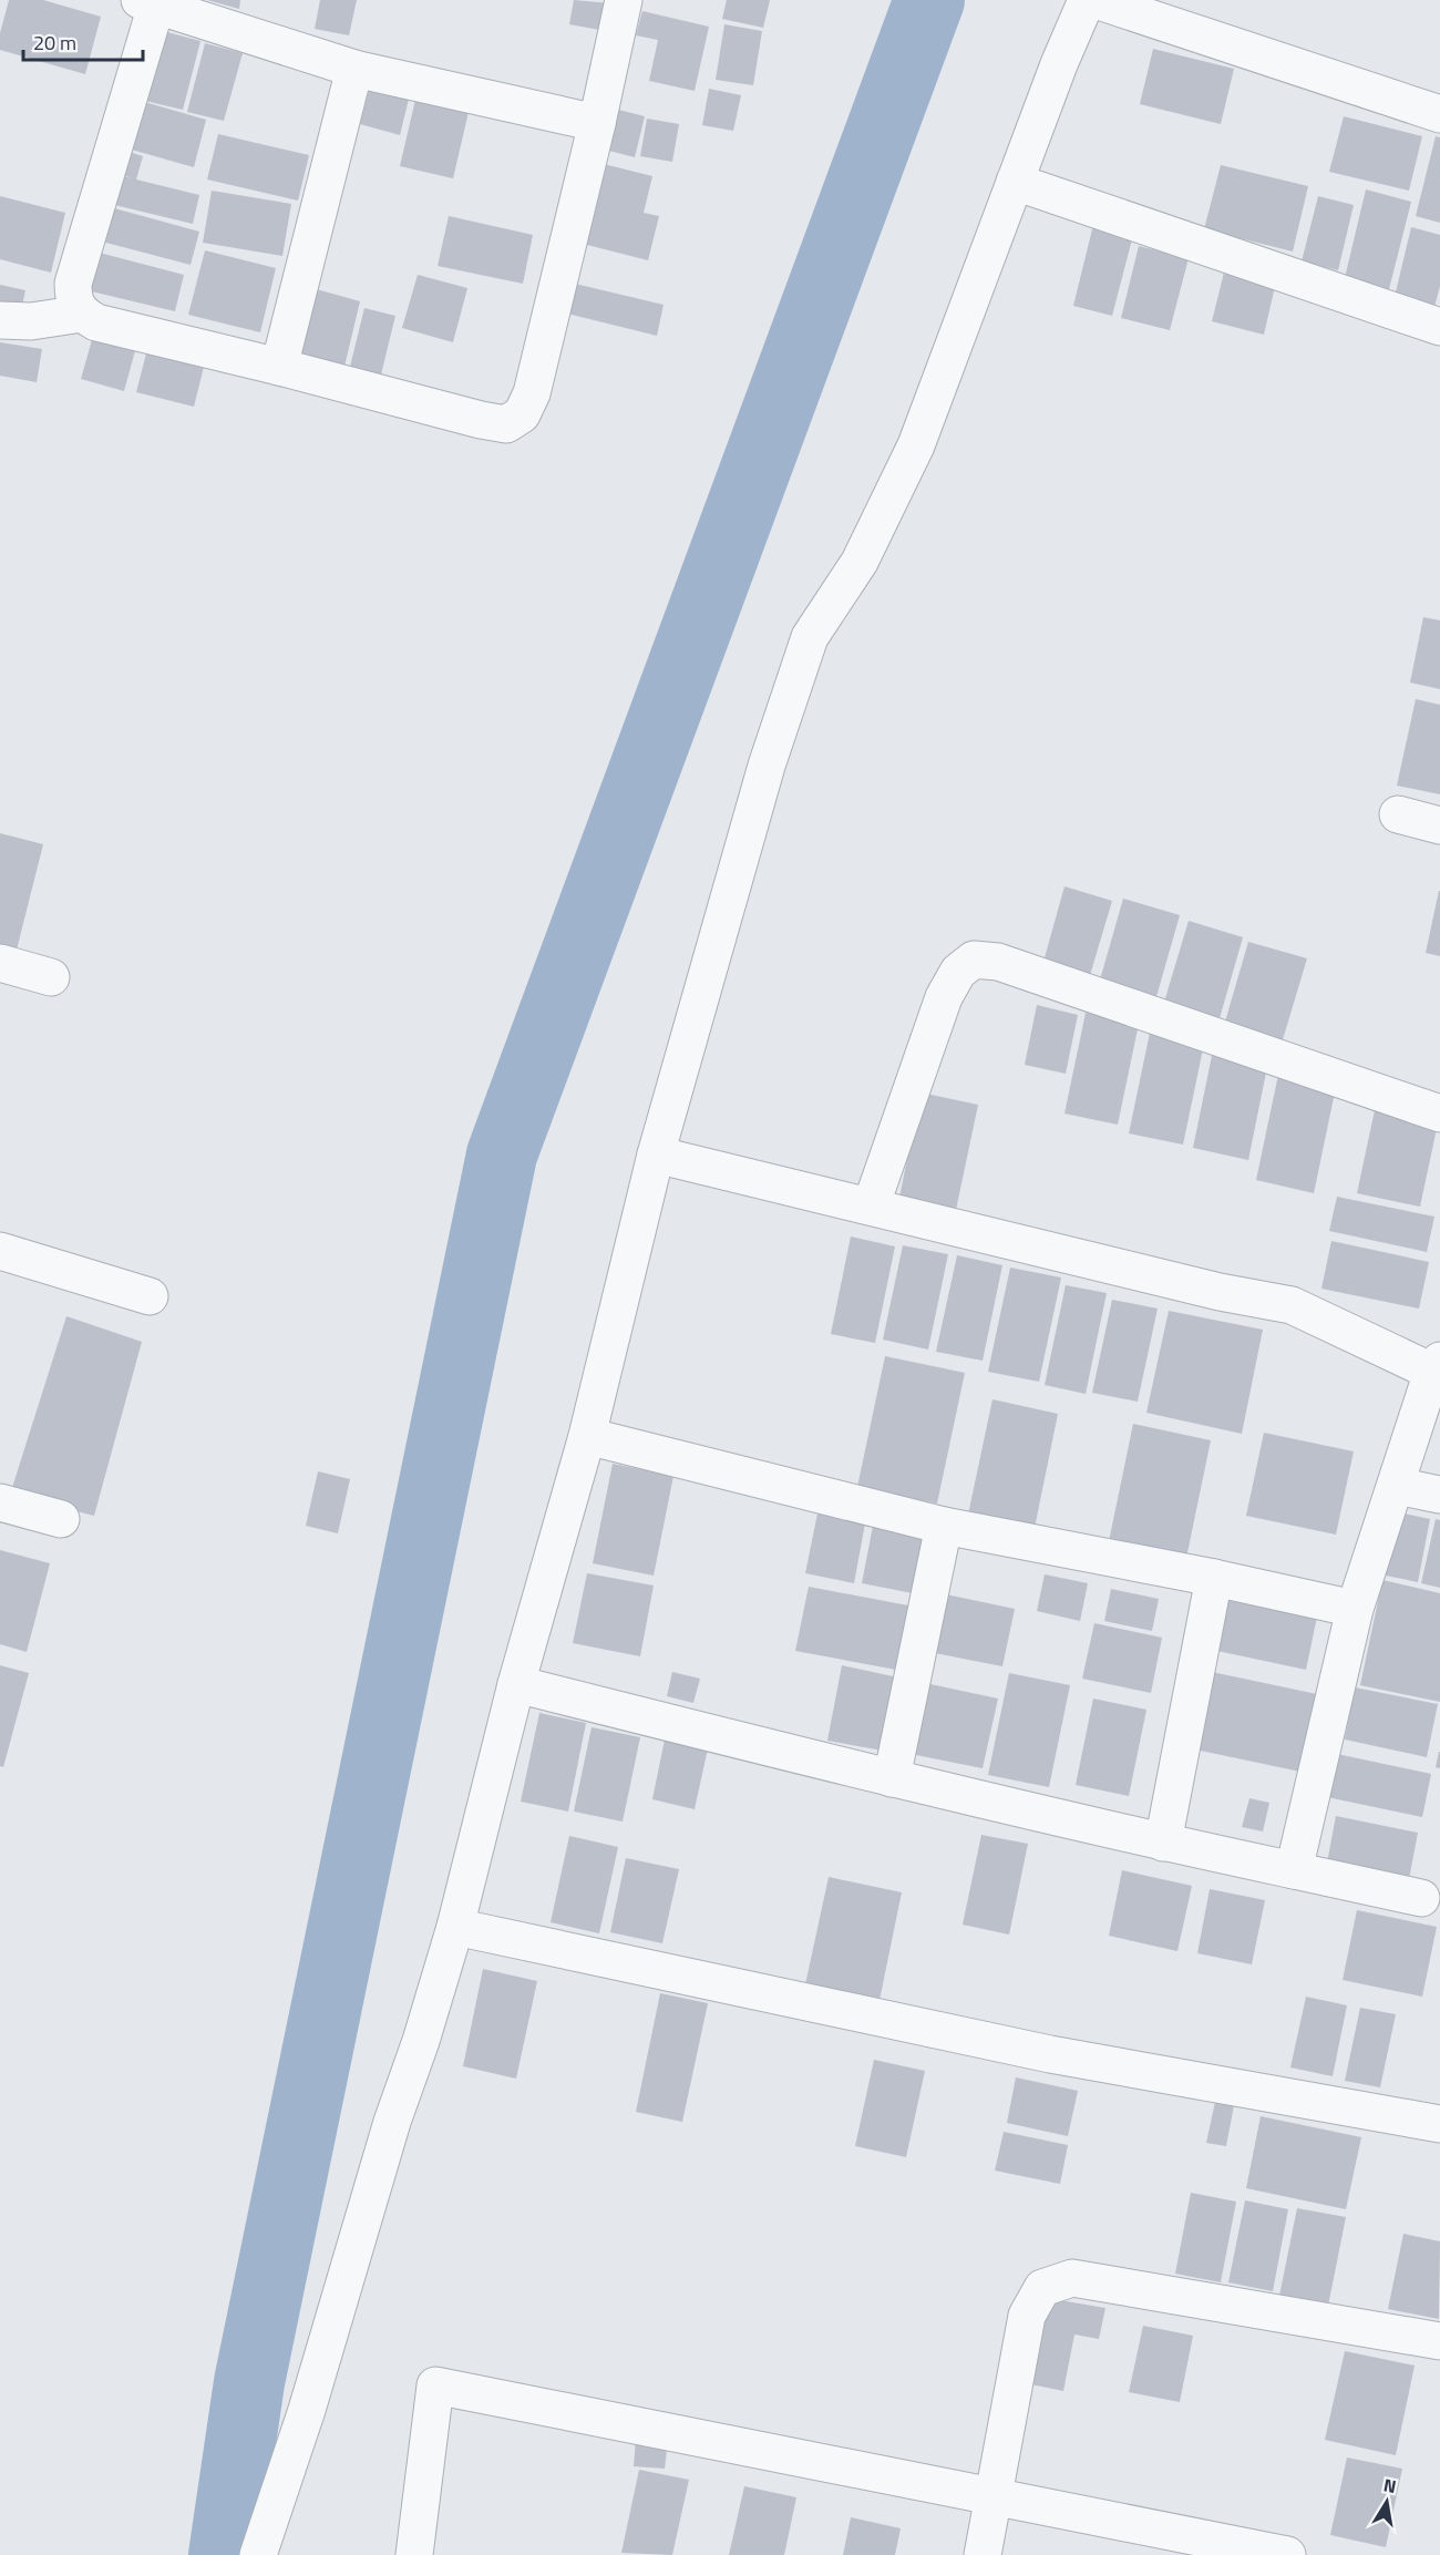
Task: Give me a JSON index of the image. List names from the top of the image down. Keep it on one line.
{"scale_bar":"20 m","north":"top"}
